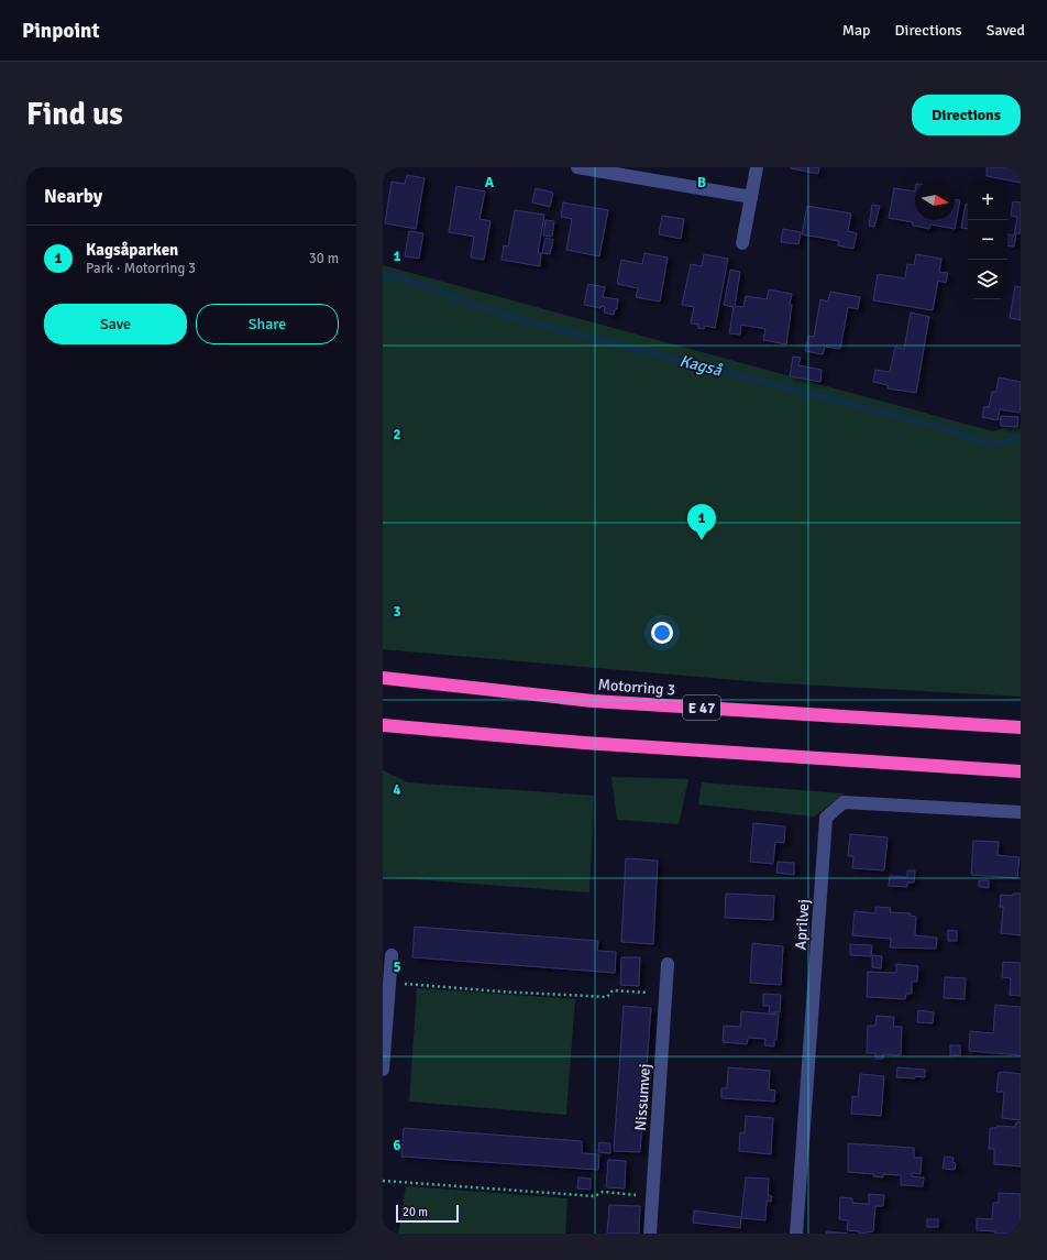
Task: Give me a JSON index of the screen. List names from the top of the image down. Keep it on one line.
{"streets":{"highway":["Motorring 3","E 47"],"street":["Aprilvej","Nissumvej"]},"water":["Kagså"],"scale_bar":"20 m","north":"right","page":{"header":"Pinpoint","nav":["Map","Directions","Saved"],"buttons":["Directions",["Save","Share"]],"title":"Find us","heading":"Nearby","map_buttons":["+","−"],"list":[{"mark":"1","name":"Kagsåparken","note":"Park · Motorring 3","value":"30 m"}],"pins":"1","scale":"20 m"},"grid":{"columns":["A","B"],"rows":["1","2","3","4","5","6"]}}
